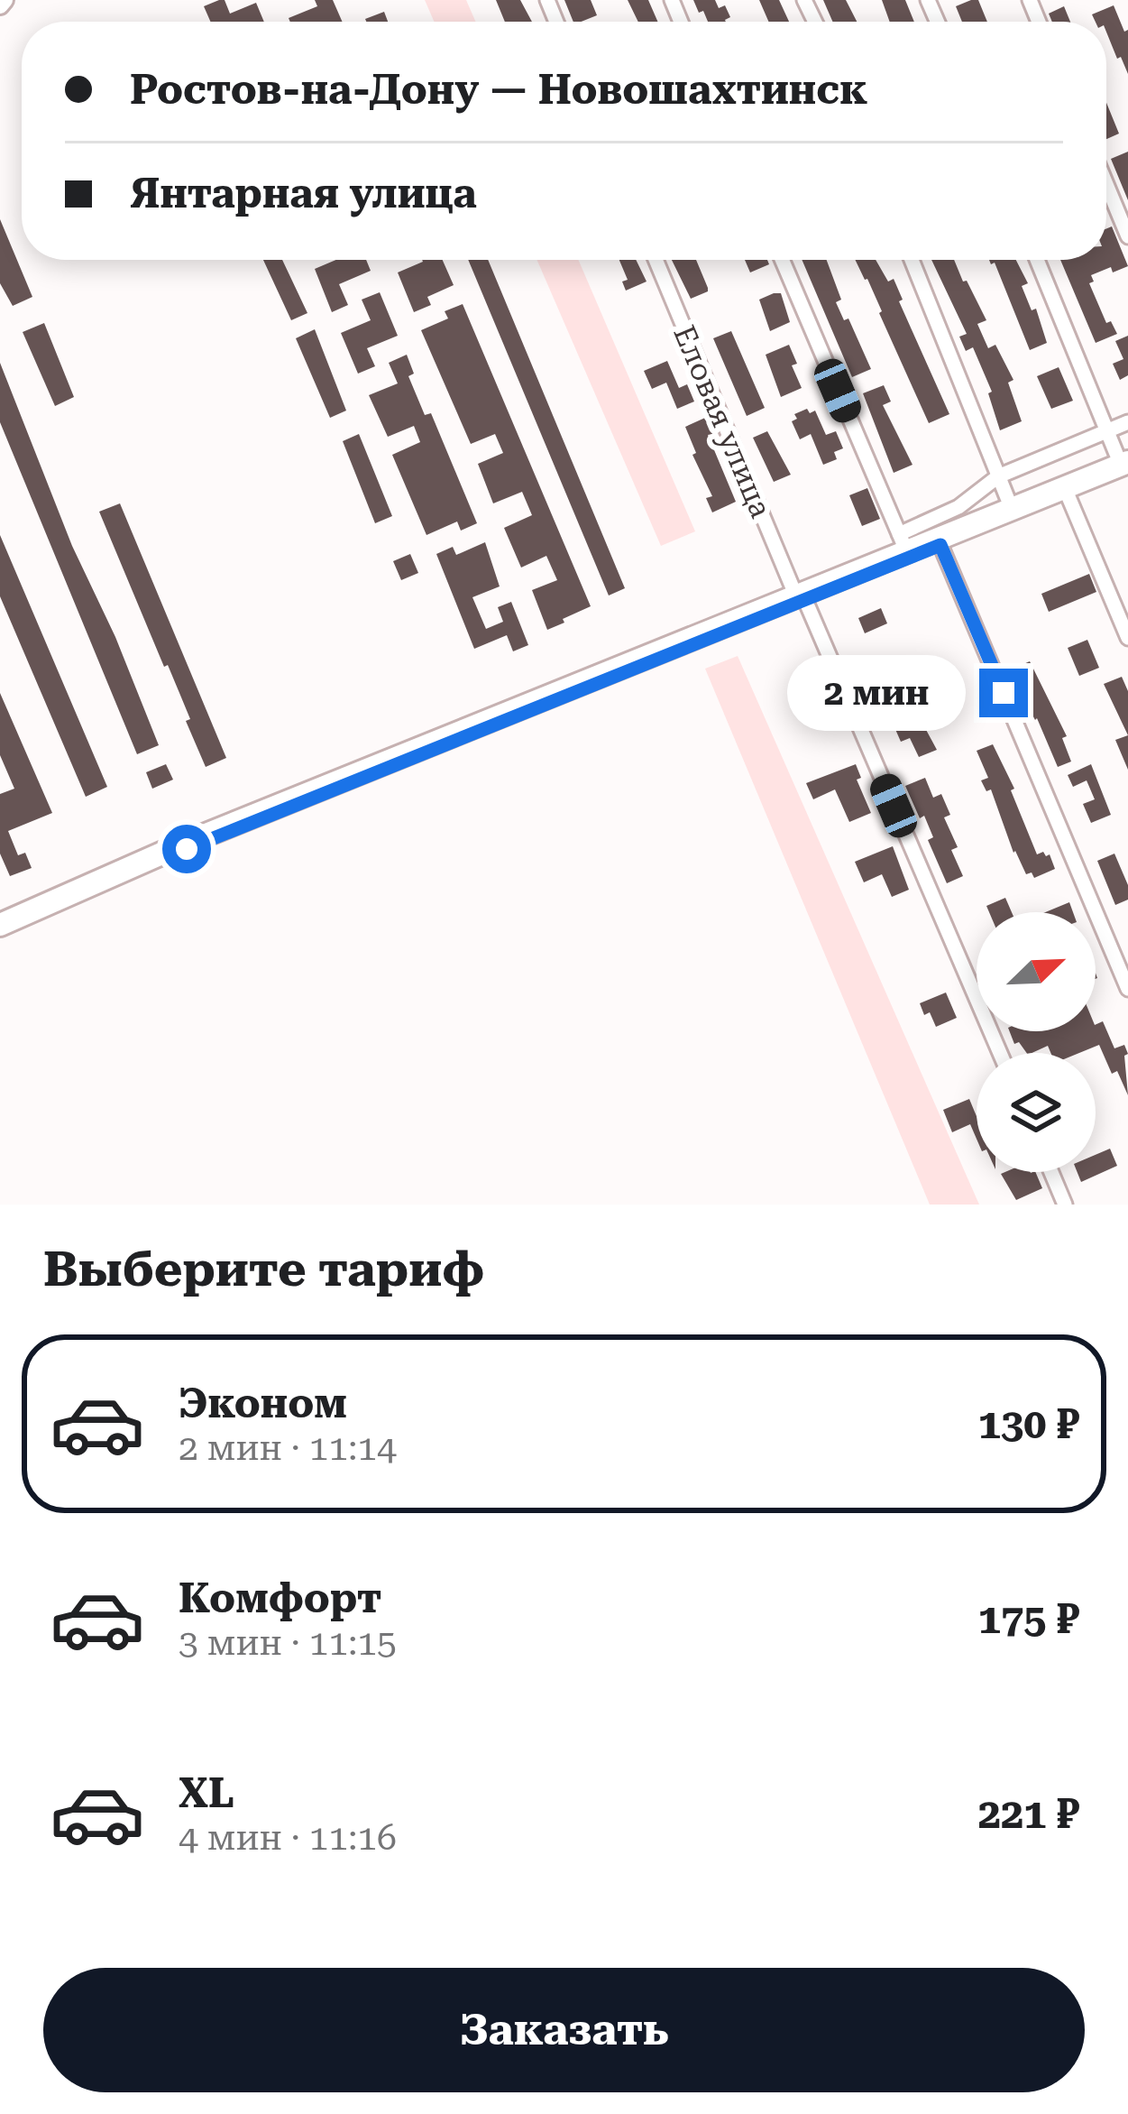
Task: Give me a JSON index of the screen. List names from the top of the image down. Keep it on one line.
{"streets":{"street":["Еловая улица"]},"north":"top right","page":{"banner":["Ростов-на-Дону — Новошахтинск","Янтарная улица"],"bubble":"2 мин","heading":"Выберите тариф","list":[{"name":"Эконом","note":"2 мин · 11:14","value":"130 ₽"},{"name":"Комфорт","note":"3 мин · 11:15","value":"175 ₽"},{"name":"XL","note":"4 мин · 11:16","value":"221 ₽"}],"buttons":"Заказать"}}
